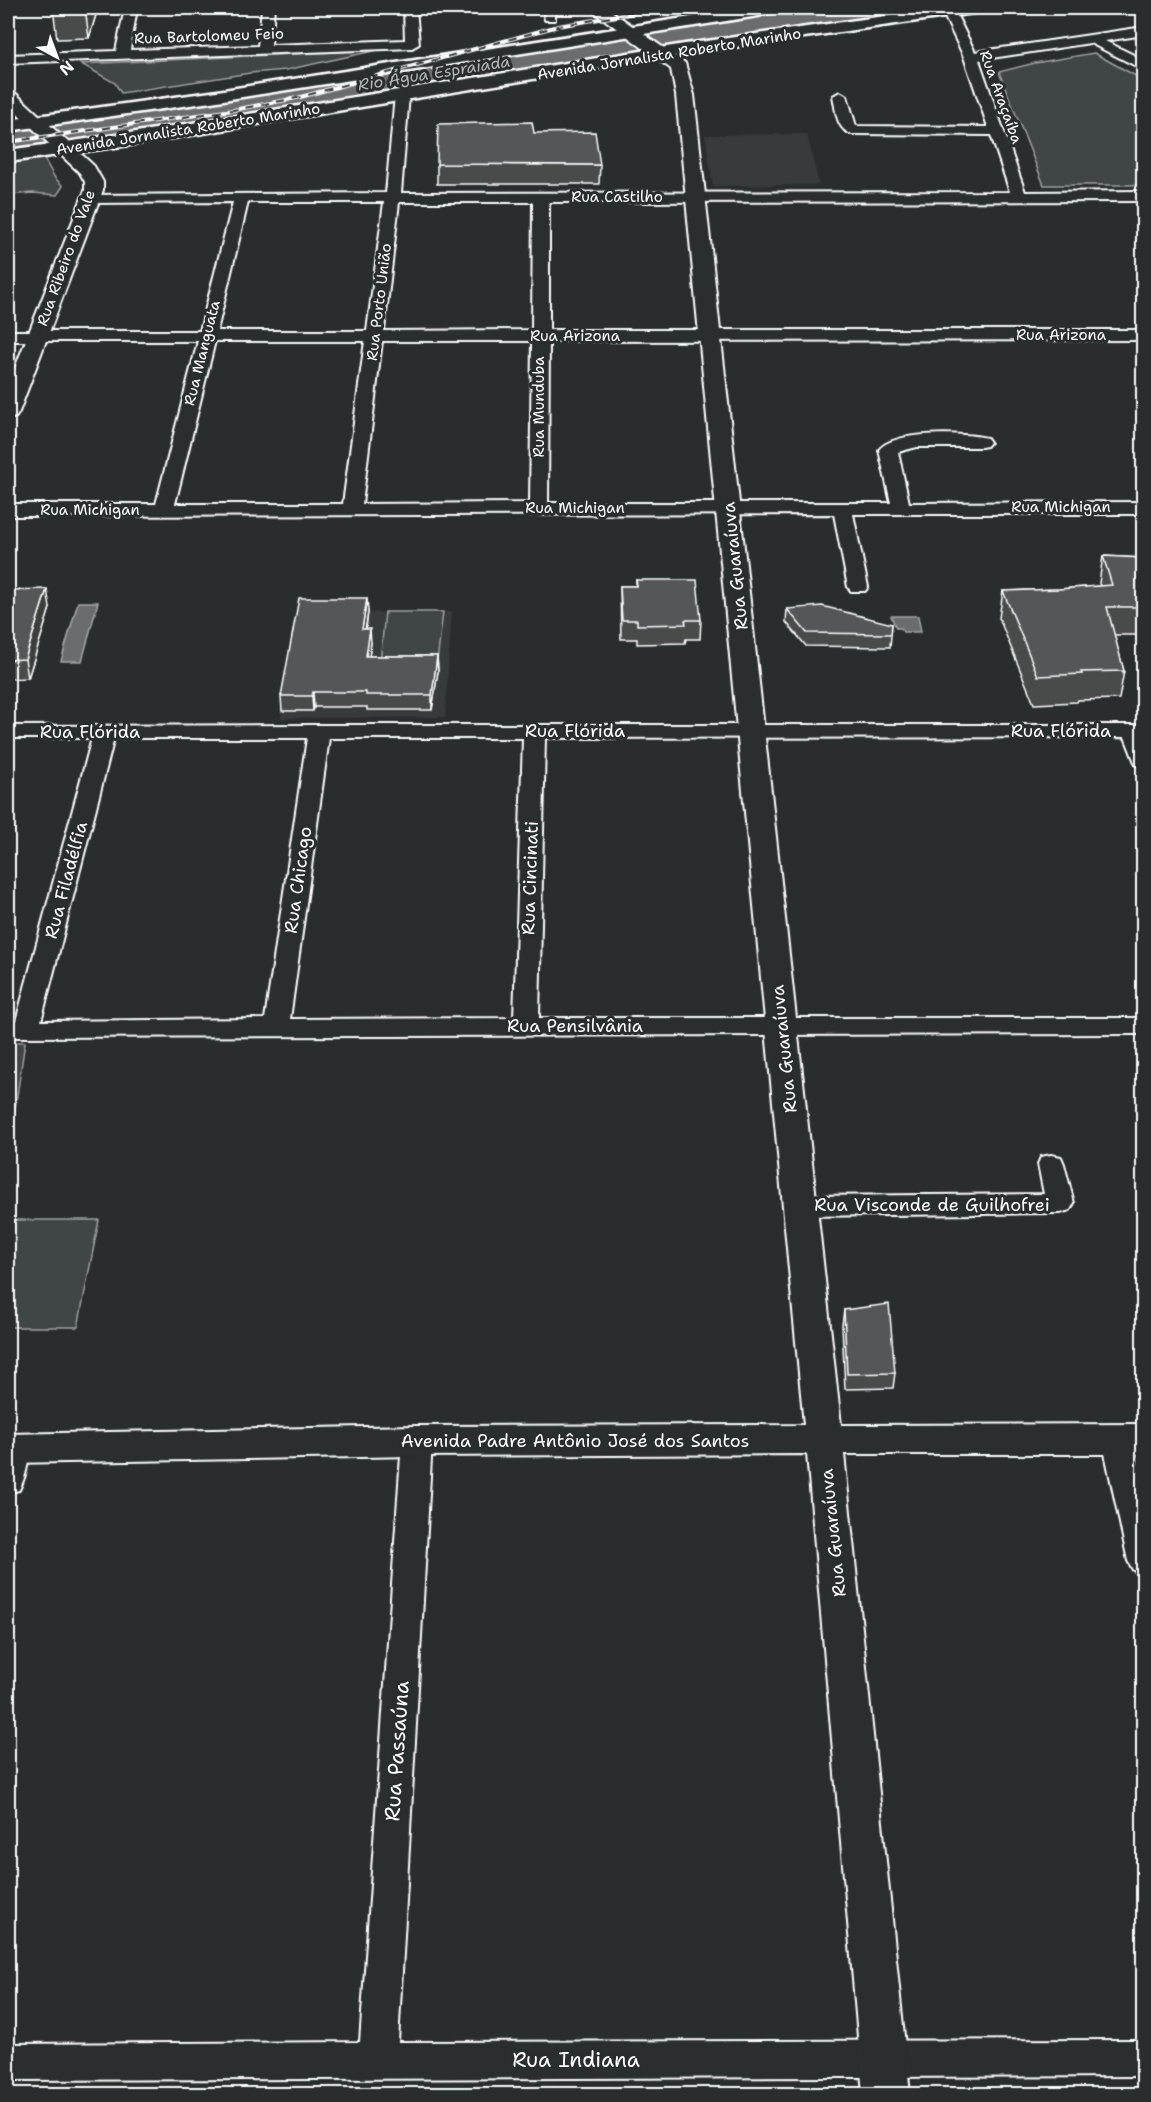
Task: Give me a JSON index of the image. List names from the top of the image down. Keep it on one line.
{"streets":{"main road":["Avenida Jornalista Roberto Marinho"],"street":["Rua Bartolomeu Feio","Rua Araçaíba","Rua Castilho","Rua Ribeiro do Vale","Rua Porto União","Rua Arizona","Rua Manguata","Rua Munduba","Rua Michigan","Rua Guaraíuva","Rua Flórida","Rua Cincinati","Rua Filadélfia","Rua Chicago","Rua Pensilvânia","Rua Visconde de Guilhofrei","Avenida Padre Antônio José dos Santos","Rua Passaúna","Rua Indiana"]},"crossings":[["Avenida Jornalista Roberto Marinho","Rua Araçaíba"],["Avenida Jornalista Roberto Marinho","Rua Ribeiro do Vale"],["Avenida Jornalista Roberto Marinho","Rua Porto União"],["Avenida Jornalista Roberto Marinho","Rua Guaraíuva"],["Rua Araçaíba","Rua Castilho"],["Rua Castilho","Rua Ribeiro do Vale"],["Rua Castilho","Rua Porto União"],["Rua Castilho","Rua Manguata"],["Rua Castilho","Rua Munduba"],["Rua Castilho","Rua Guaraíuva"],["Rua Ribeiro do Vale","Rua Arizona"],["Rua Porto União","Rua Arizona"],["Rua Porto União","Rua Michigan"],["Rua Arizona","Rua Manguata"],["Rua Arizona","Rua Munduba"],["Rua Arizona","Rua Guaraíuva"],["Rua Manguata","Rua Michigan"],["Rua Munduba","Rua Michigan"],["Rua Michigan","Rua Guaraíuva"],["Rua Guaraíuva","Rua Flórida"],["Rua Guaraíuva","Rua Pensilvânia"],["Rua Guaraíuva","Rua Visconde de Guilhofrei"],["Rua Guaraíuva","Avenida Padre Antônio José dos Santos"],["Rua Guaraíuva","Rua Indiana"],["Rua Flórida","Rua Cincinati"],["Rua Flórida","Rua Filadélfia"],["Rua Flórida","Rua Chicago"],["Rua Cincinati","Rua Pensilvânia"],["Rua Filadélfia","Rua Pensilvânia"],["Rua Chicago","Rua Pensilvânia"],["Avenida Padre Antônio José dos Santos","Rua Passaúna"],["Rua Passaúna","Rua Indiana"]],"water":["Rio Água Espraiada"],"north":"bottom right"}
